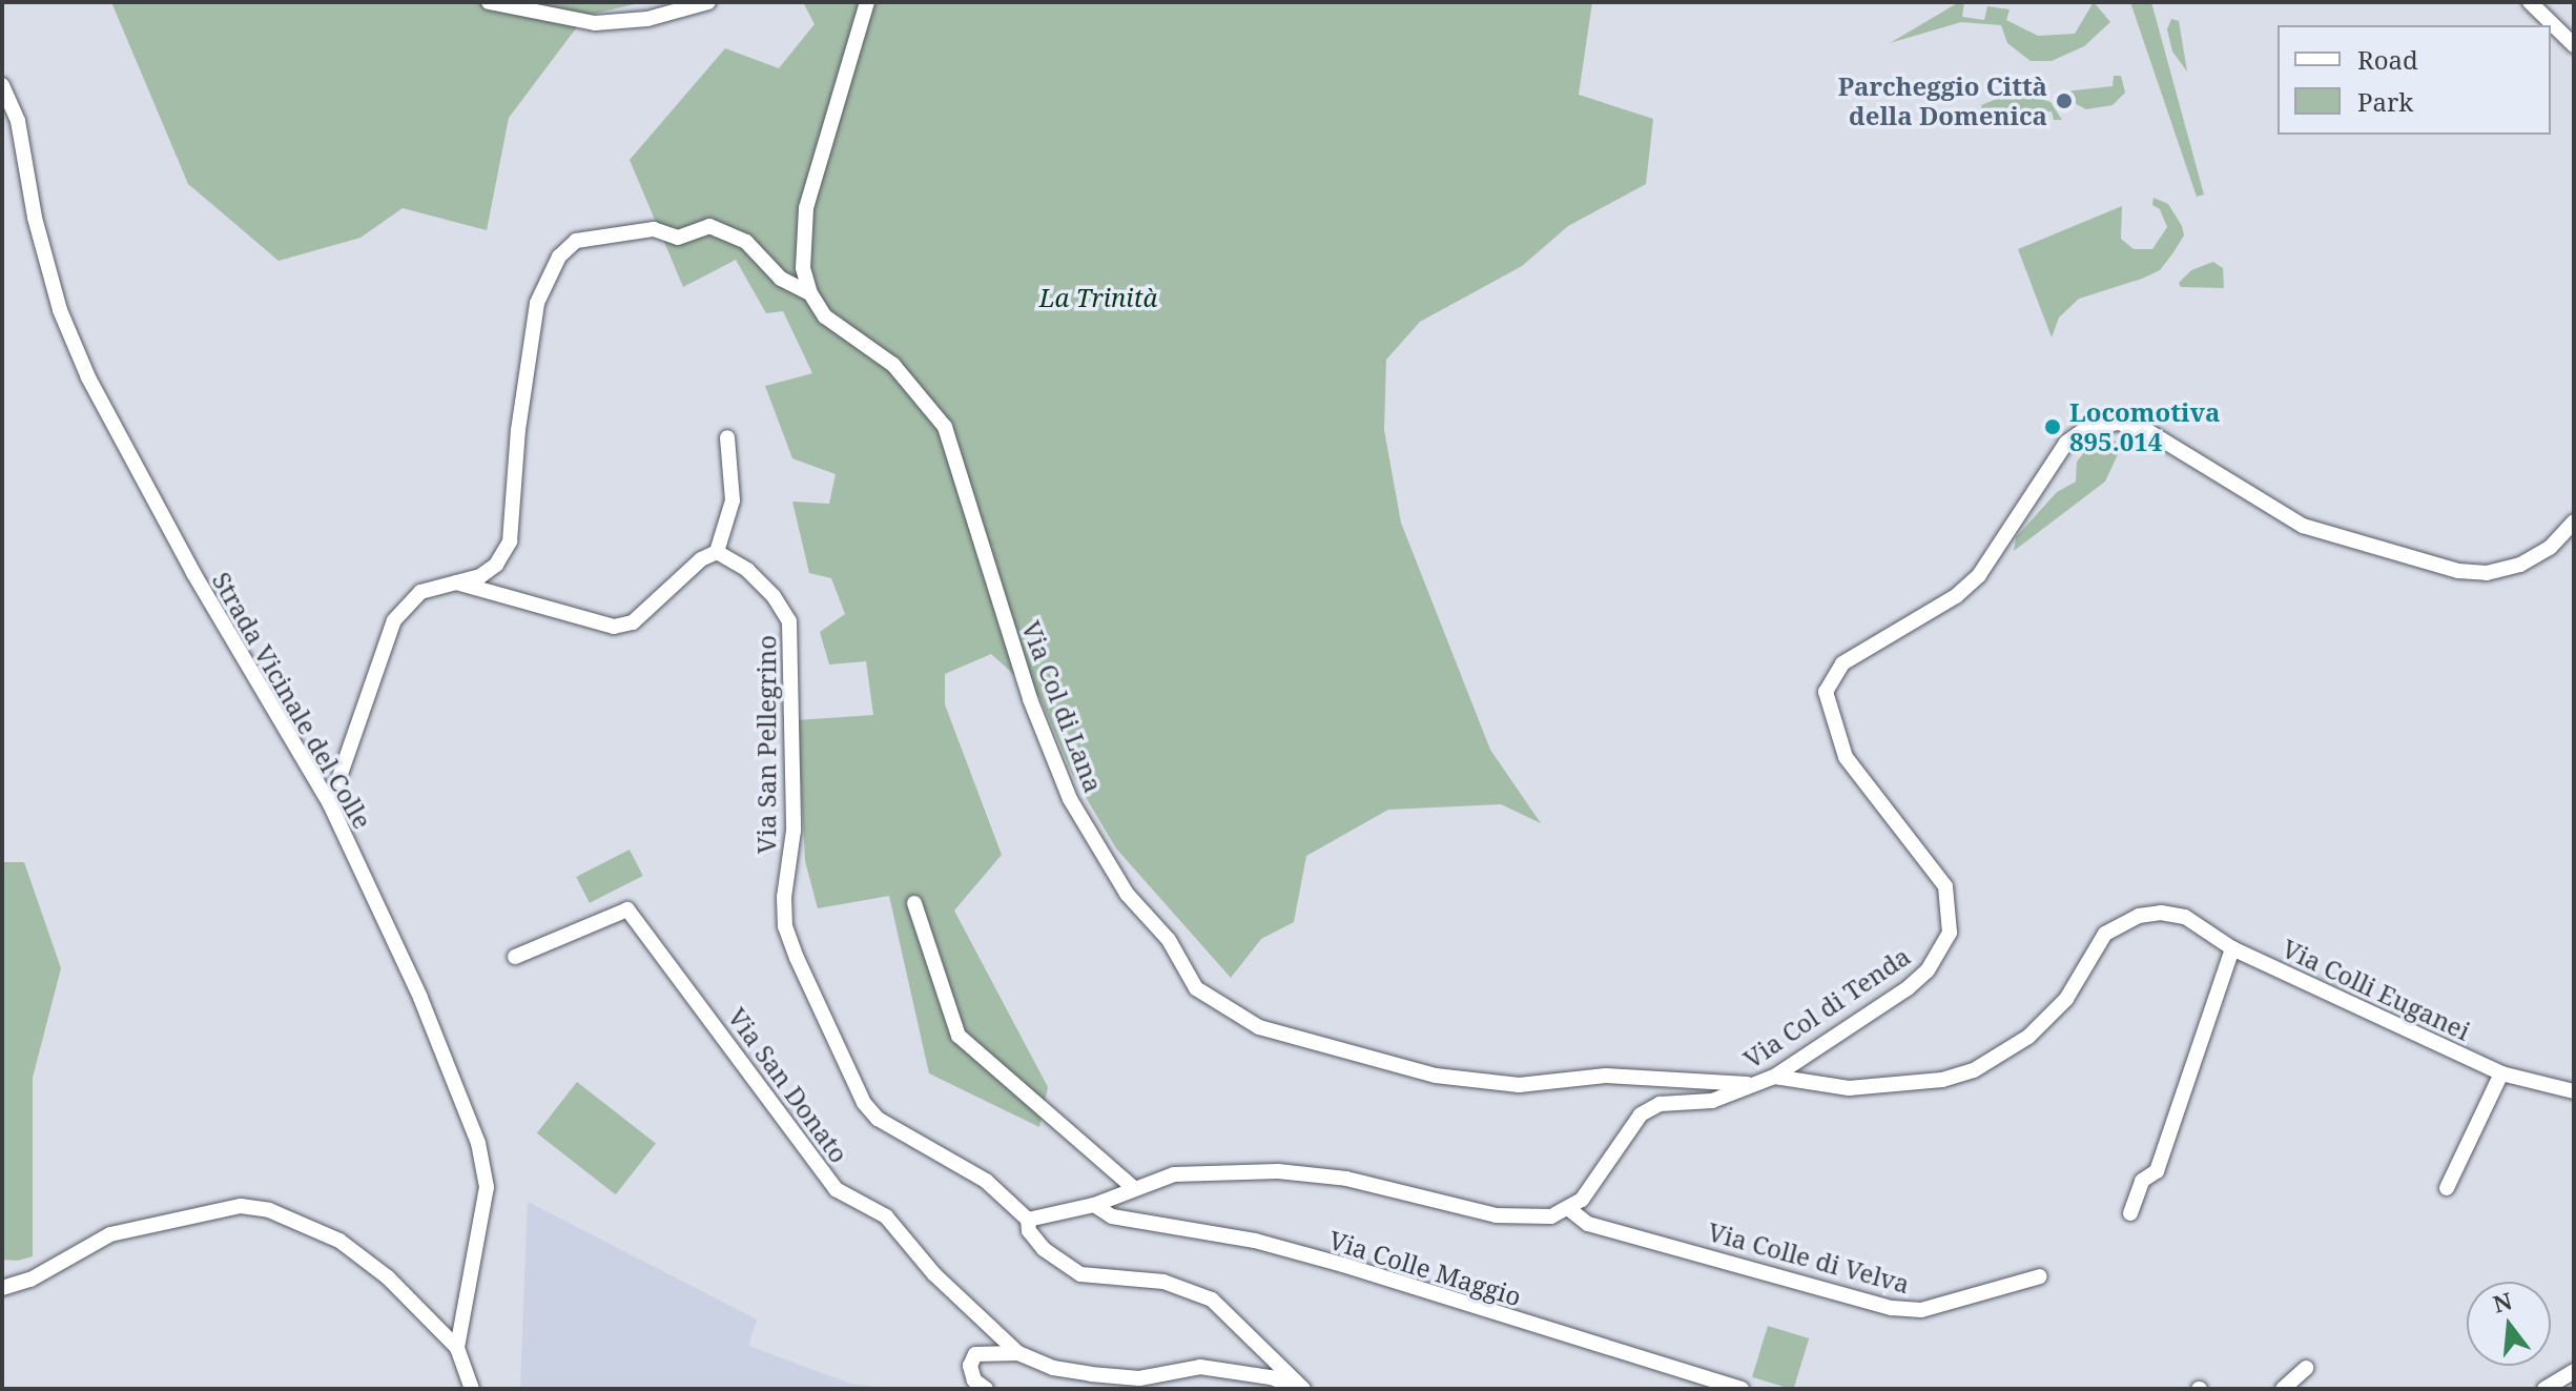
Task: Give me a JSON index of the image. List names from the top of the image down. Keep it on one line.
{"streets":{"street":["Strada Vicinale del Colle","Via Col di Lana","Via San Pellegrino","Via Colli Euganei","Via Col di Tenda","Via San Donato","Via Colle di Velva","Via Colle Maggio"]},"crossings":[["Via Col di Lana","Via Col di Tenda"],["Via Colli Euganei","Via Col di Tenda"],["Via Col di Tenda","Via Colle di Velva"]],"parks":["La Trinità"],"places":["Parcheggio Città della Domenica","Locomotiva 895.014"],"legend":["Road","Park"],"north":"top"}
